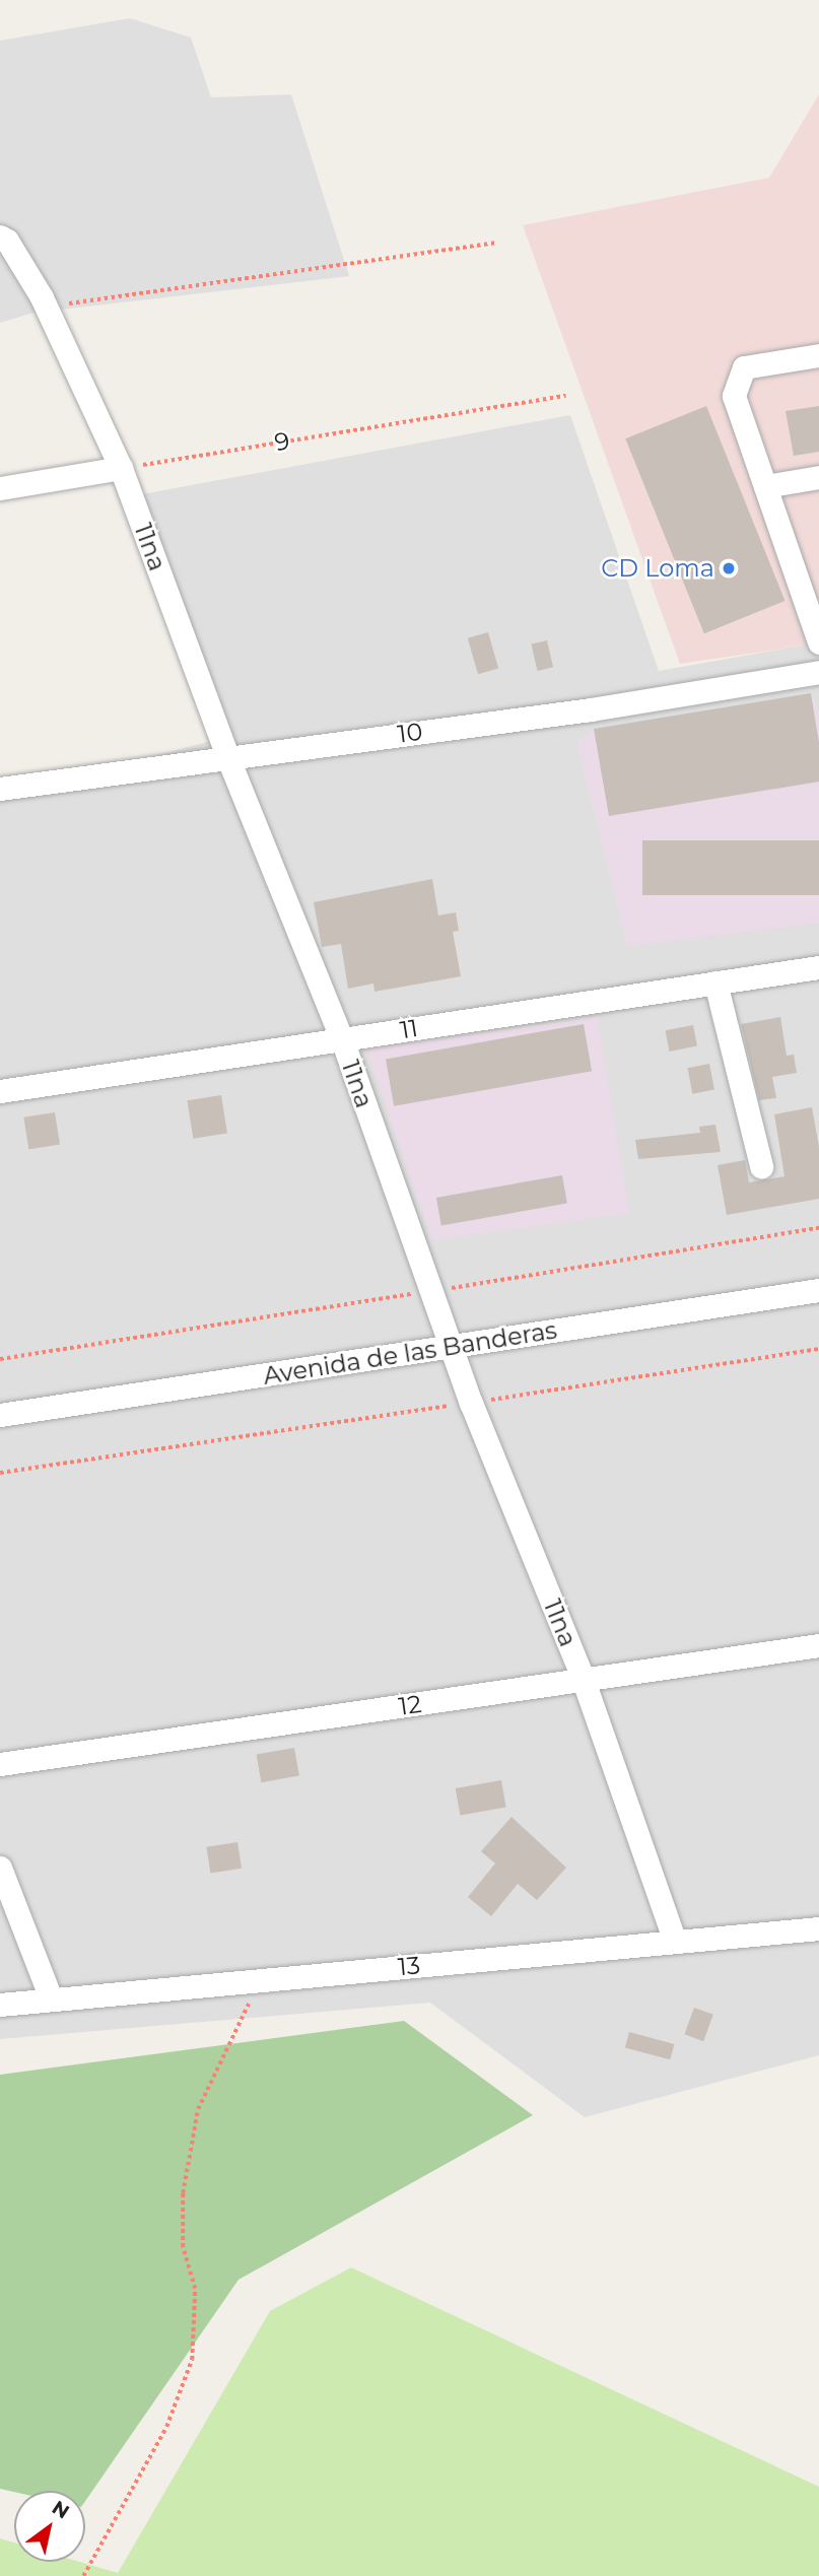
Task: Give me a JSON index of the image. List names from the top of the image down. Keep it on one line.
{"streets":{"street":["11na","10","11","Avenida de las Banderas","12","13"],"path":["9"]},"crossings":[["9","11na"],["11na","10"],["11na","11"],["11na","Avenida de las Banderas"],["11na","12"],["11na","13"]],"places":["CD Loma"],"north":"top right"}
